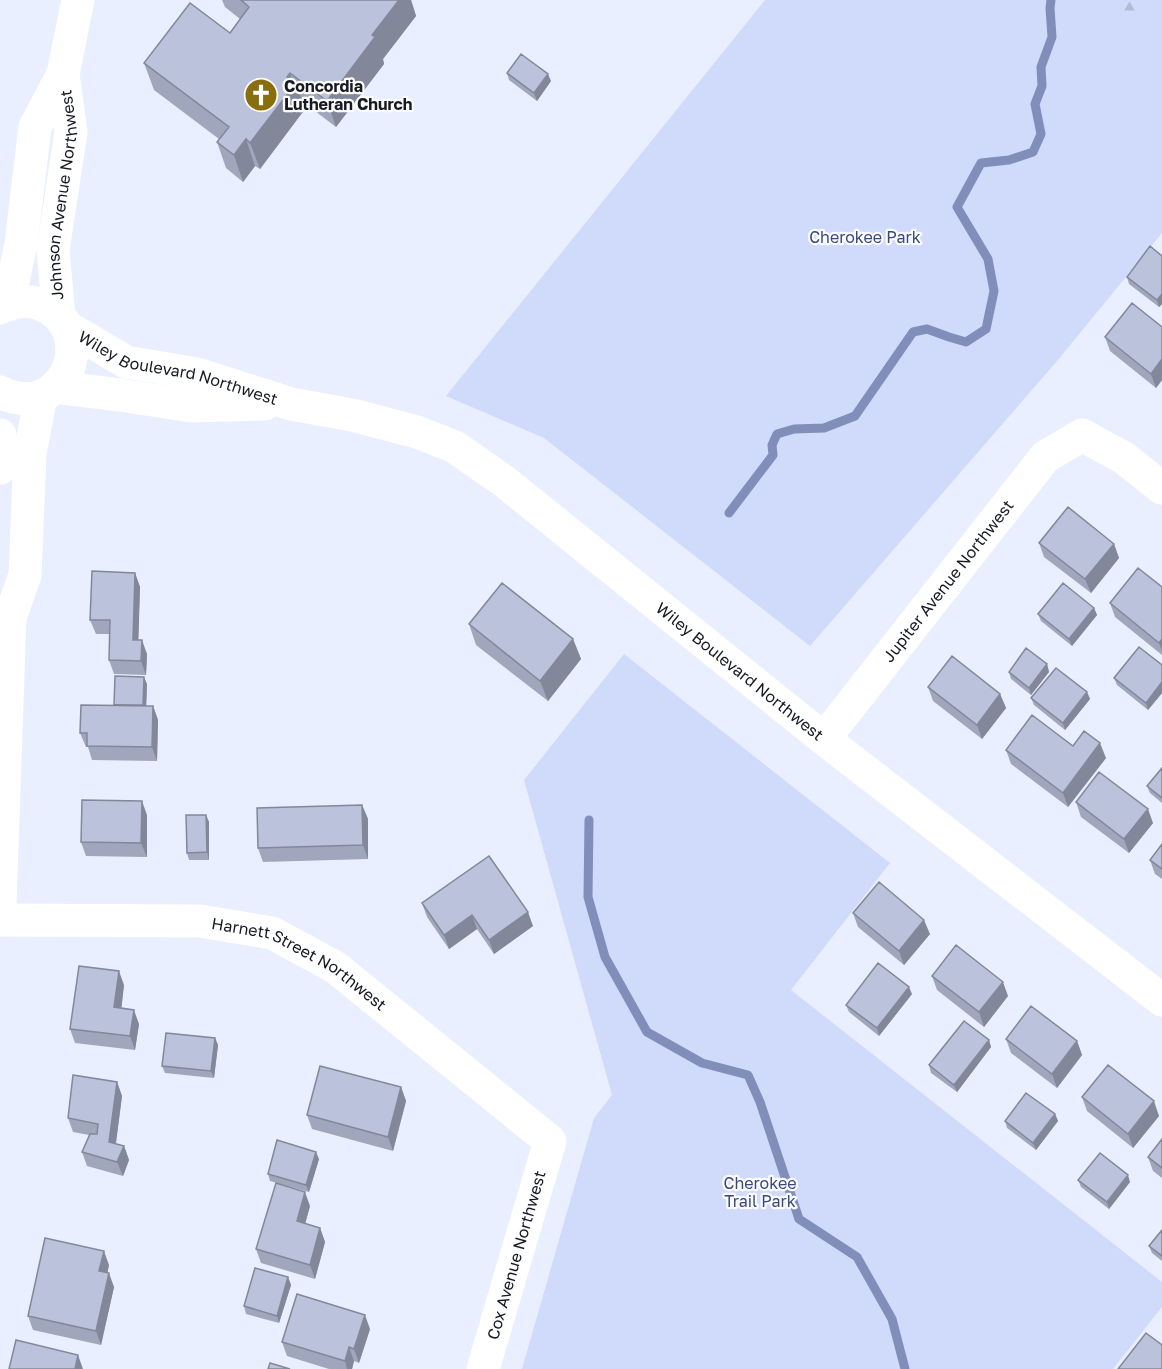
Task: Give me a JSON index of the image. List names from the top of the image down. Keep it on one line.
{"streets":{"street":["Johnson Avenue Northwest","Wiley Boulevard Northwest","Jupiter Avenue Northwest","Harnett Street Northwest","Cox Avenue Northwest"]},"crossings":[["Johnson Avenue Northwest","Wiley Boulevard Northwest"],["Wiley Boulevard Northwest","Jupiter Avenue Northwest"],["Harnett Street Northwest","Cox Avenue Northwest"]],"parks":["Cherokee Park","Cherokee Trail Park"],"places":{"church":["Concordia Lutheran Church"]}}
